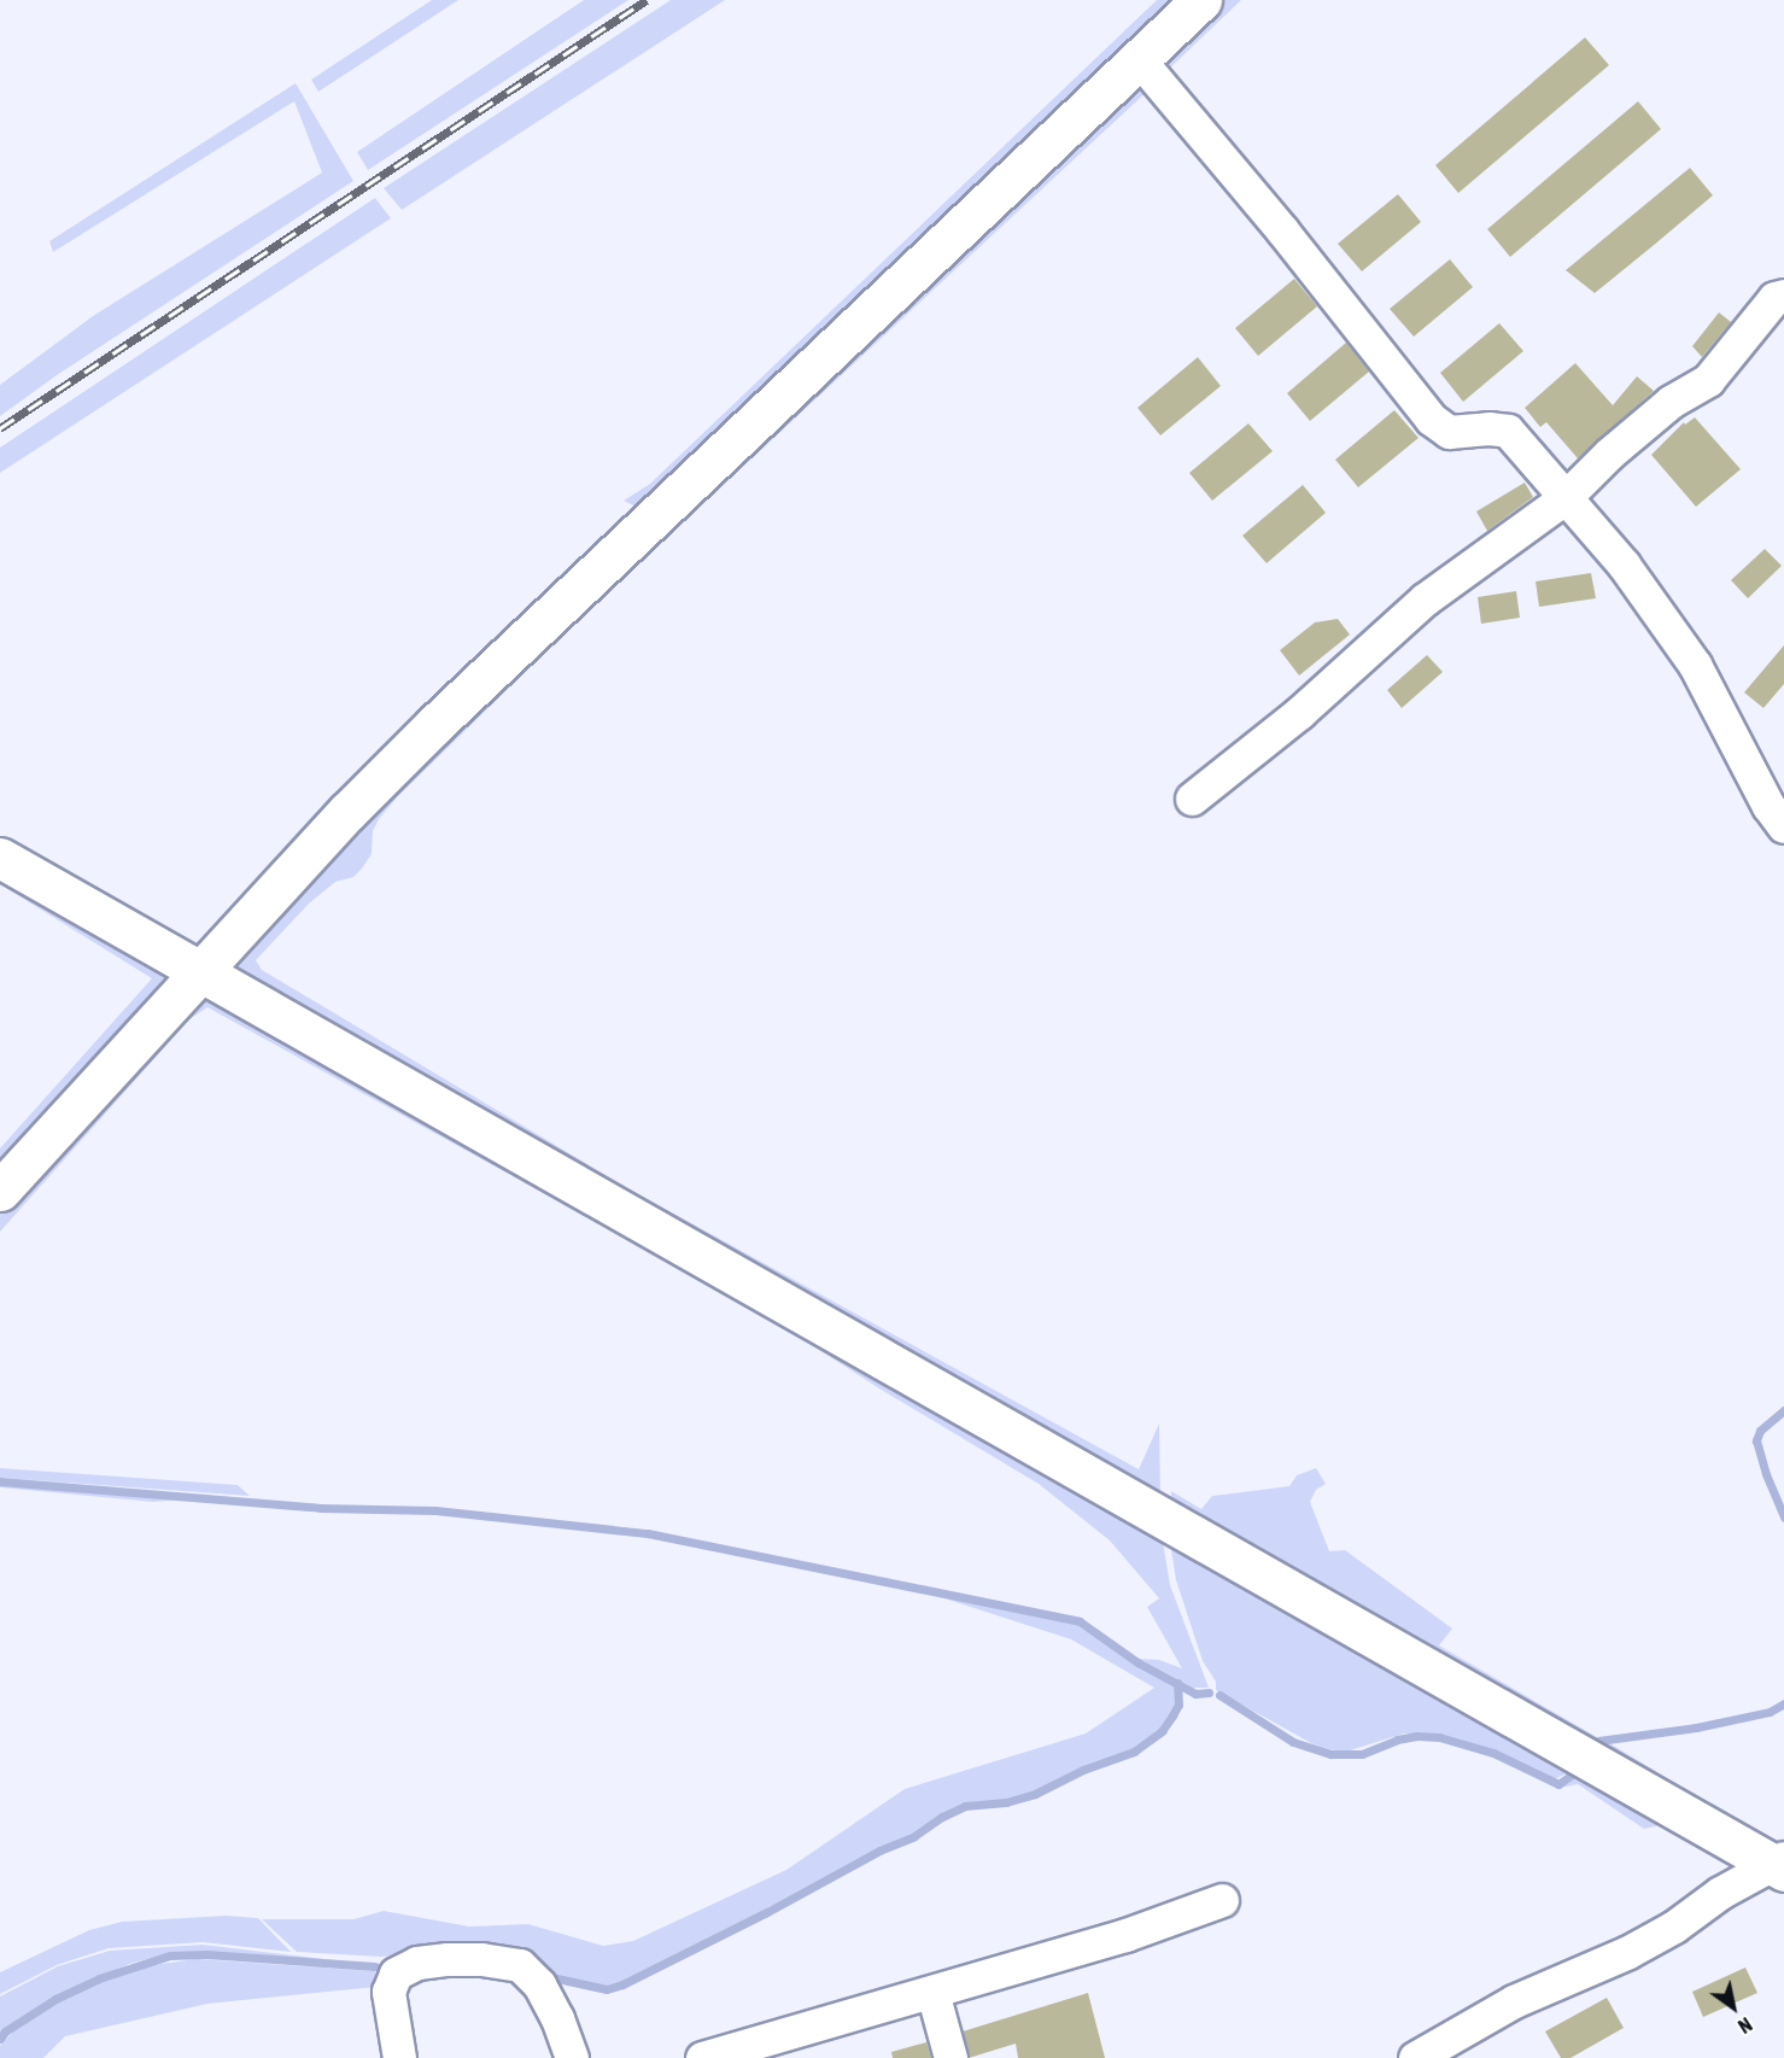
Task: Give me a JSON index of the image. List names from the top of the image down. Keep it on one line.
{"north":"bottom right"}
